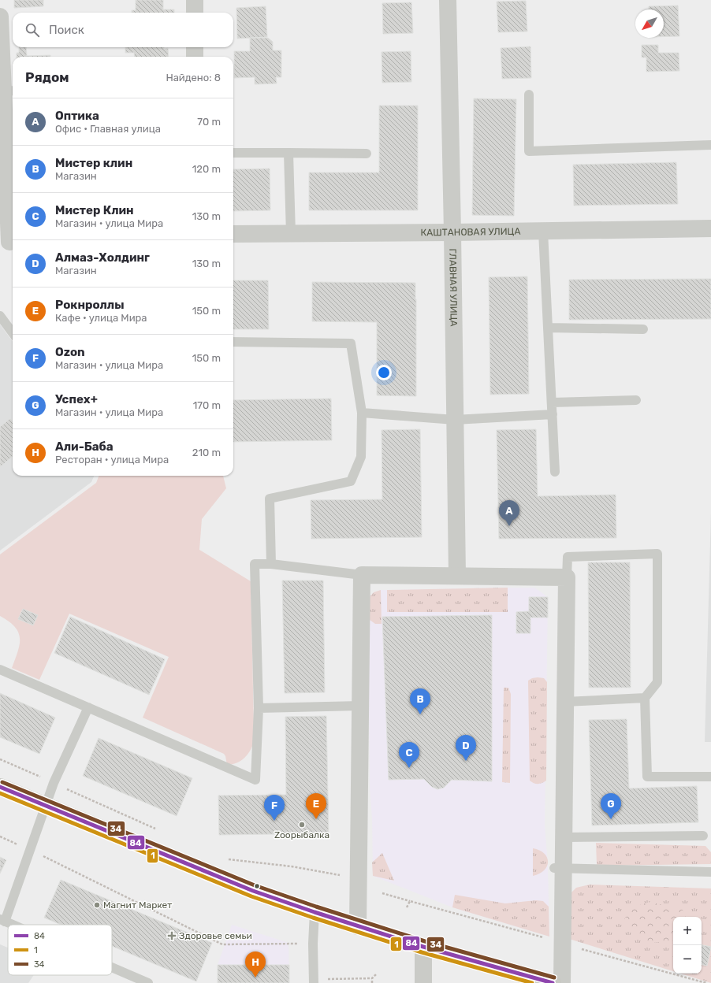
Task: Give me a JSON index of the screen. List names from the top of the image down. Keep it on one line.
{"streets":{"street":["КАШТАНОВАЯ УЛИЦА","ГЛАВНАЯ УЛИЦА"]},"crossings":[["КАШТАНОВАЯ УЛИЦА","ГЛАВНАЯ УЛИЦА"]],"places":{"other":["Zooрыбалка","Магнит Маркет"],"health":["Здоровье семьи"]},"lines":["transit line 34","transit line 84","transit line 1"],"legend":["84","1","34"],"north":"bottom left","page":{"search":"Поиск","heading":["Рядом","Найдено: 8"],"list":[{"mark":"A","name":"Оптика","note":"Офис · Главная улица","value":"70 m"},{"mark":"B","name":"Мистер клин","note":"Магазин","value":"120 m"},{"mark":"C","name":"Мистер Клин","note":"Магазин · улица Мира","value":"130 m"},{"mark":"D","name":"Алмаз-Холдинг","note":"Магазин","value":"130 m"},{"mark":"E","name":"Рокнроллы","note":"Кафе · улица Мира","value":"150 m"},{"mark":"F","name":"Ozon","note":"Магазин · улица Мира","value":"150 m"},{"mark":"G","name":"Успех+","note":"Магазин · улица Мира","value":"170 m"},{"mark":"H","name":"Али-Баба","note":"Ресторан · улица Мира","value":"210 m"}],"pins":["A","B","D","C","E","G","F","H"],"map_buttons":["+","−"]}}
